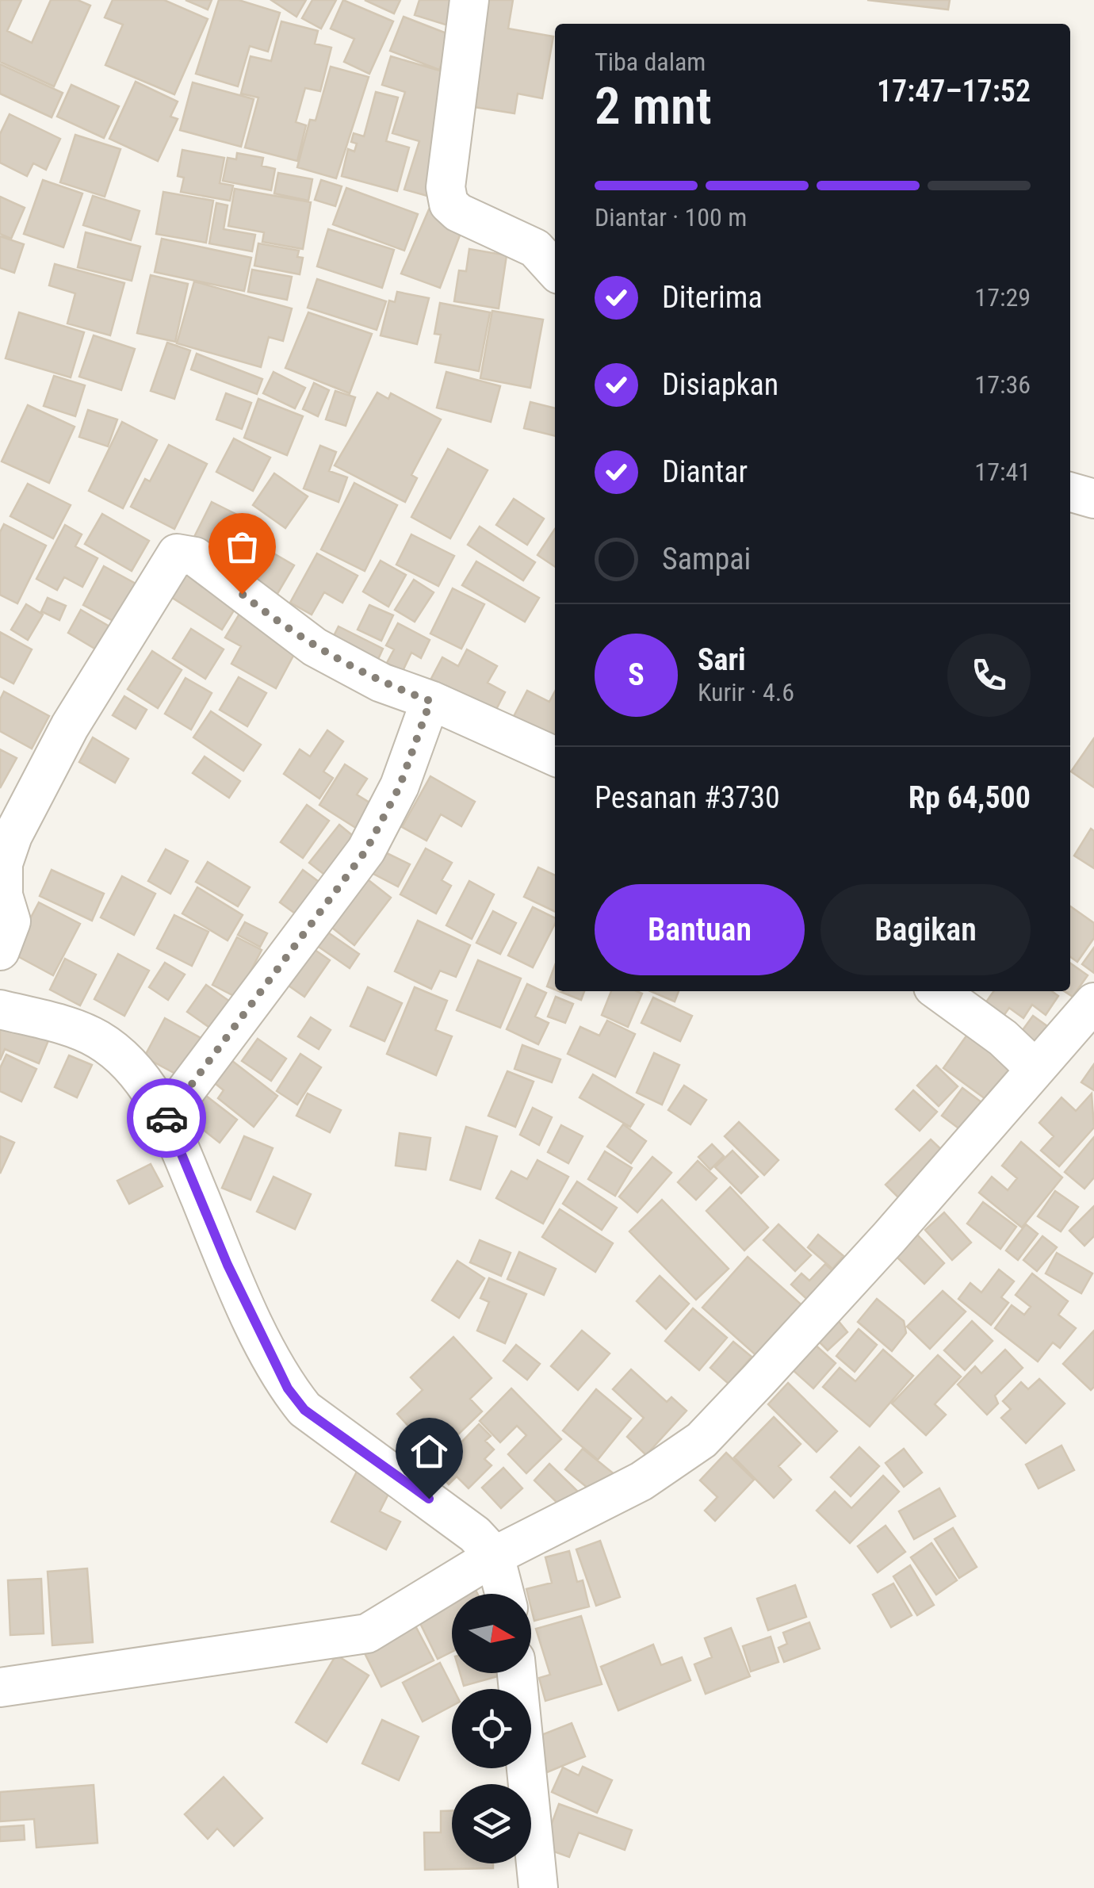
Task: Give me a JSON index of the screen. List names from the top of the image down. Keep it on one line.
{"north":"right","page":{"heading":["2 mnt","Tiba dalam","17:47–17:52"],"panel":["Sari","Kurir · 4.6","Pesanan #3730","Rp 64,500"],"bar":"Diantar · 100 m","list":[["Diterima","17:29"],["Disiapkan","17:36"],["Diantar","17:41"],"Sampai"],"round":"S","buttons":["Bantuan","Bagikan"]}}
